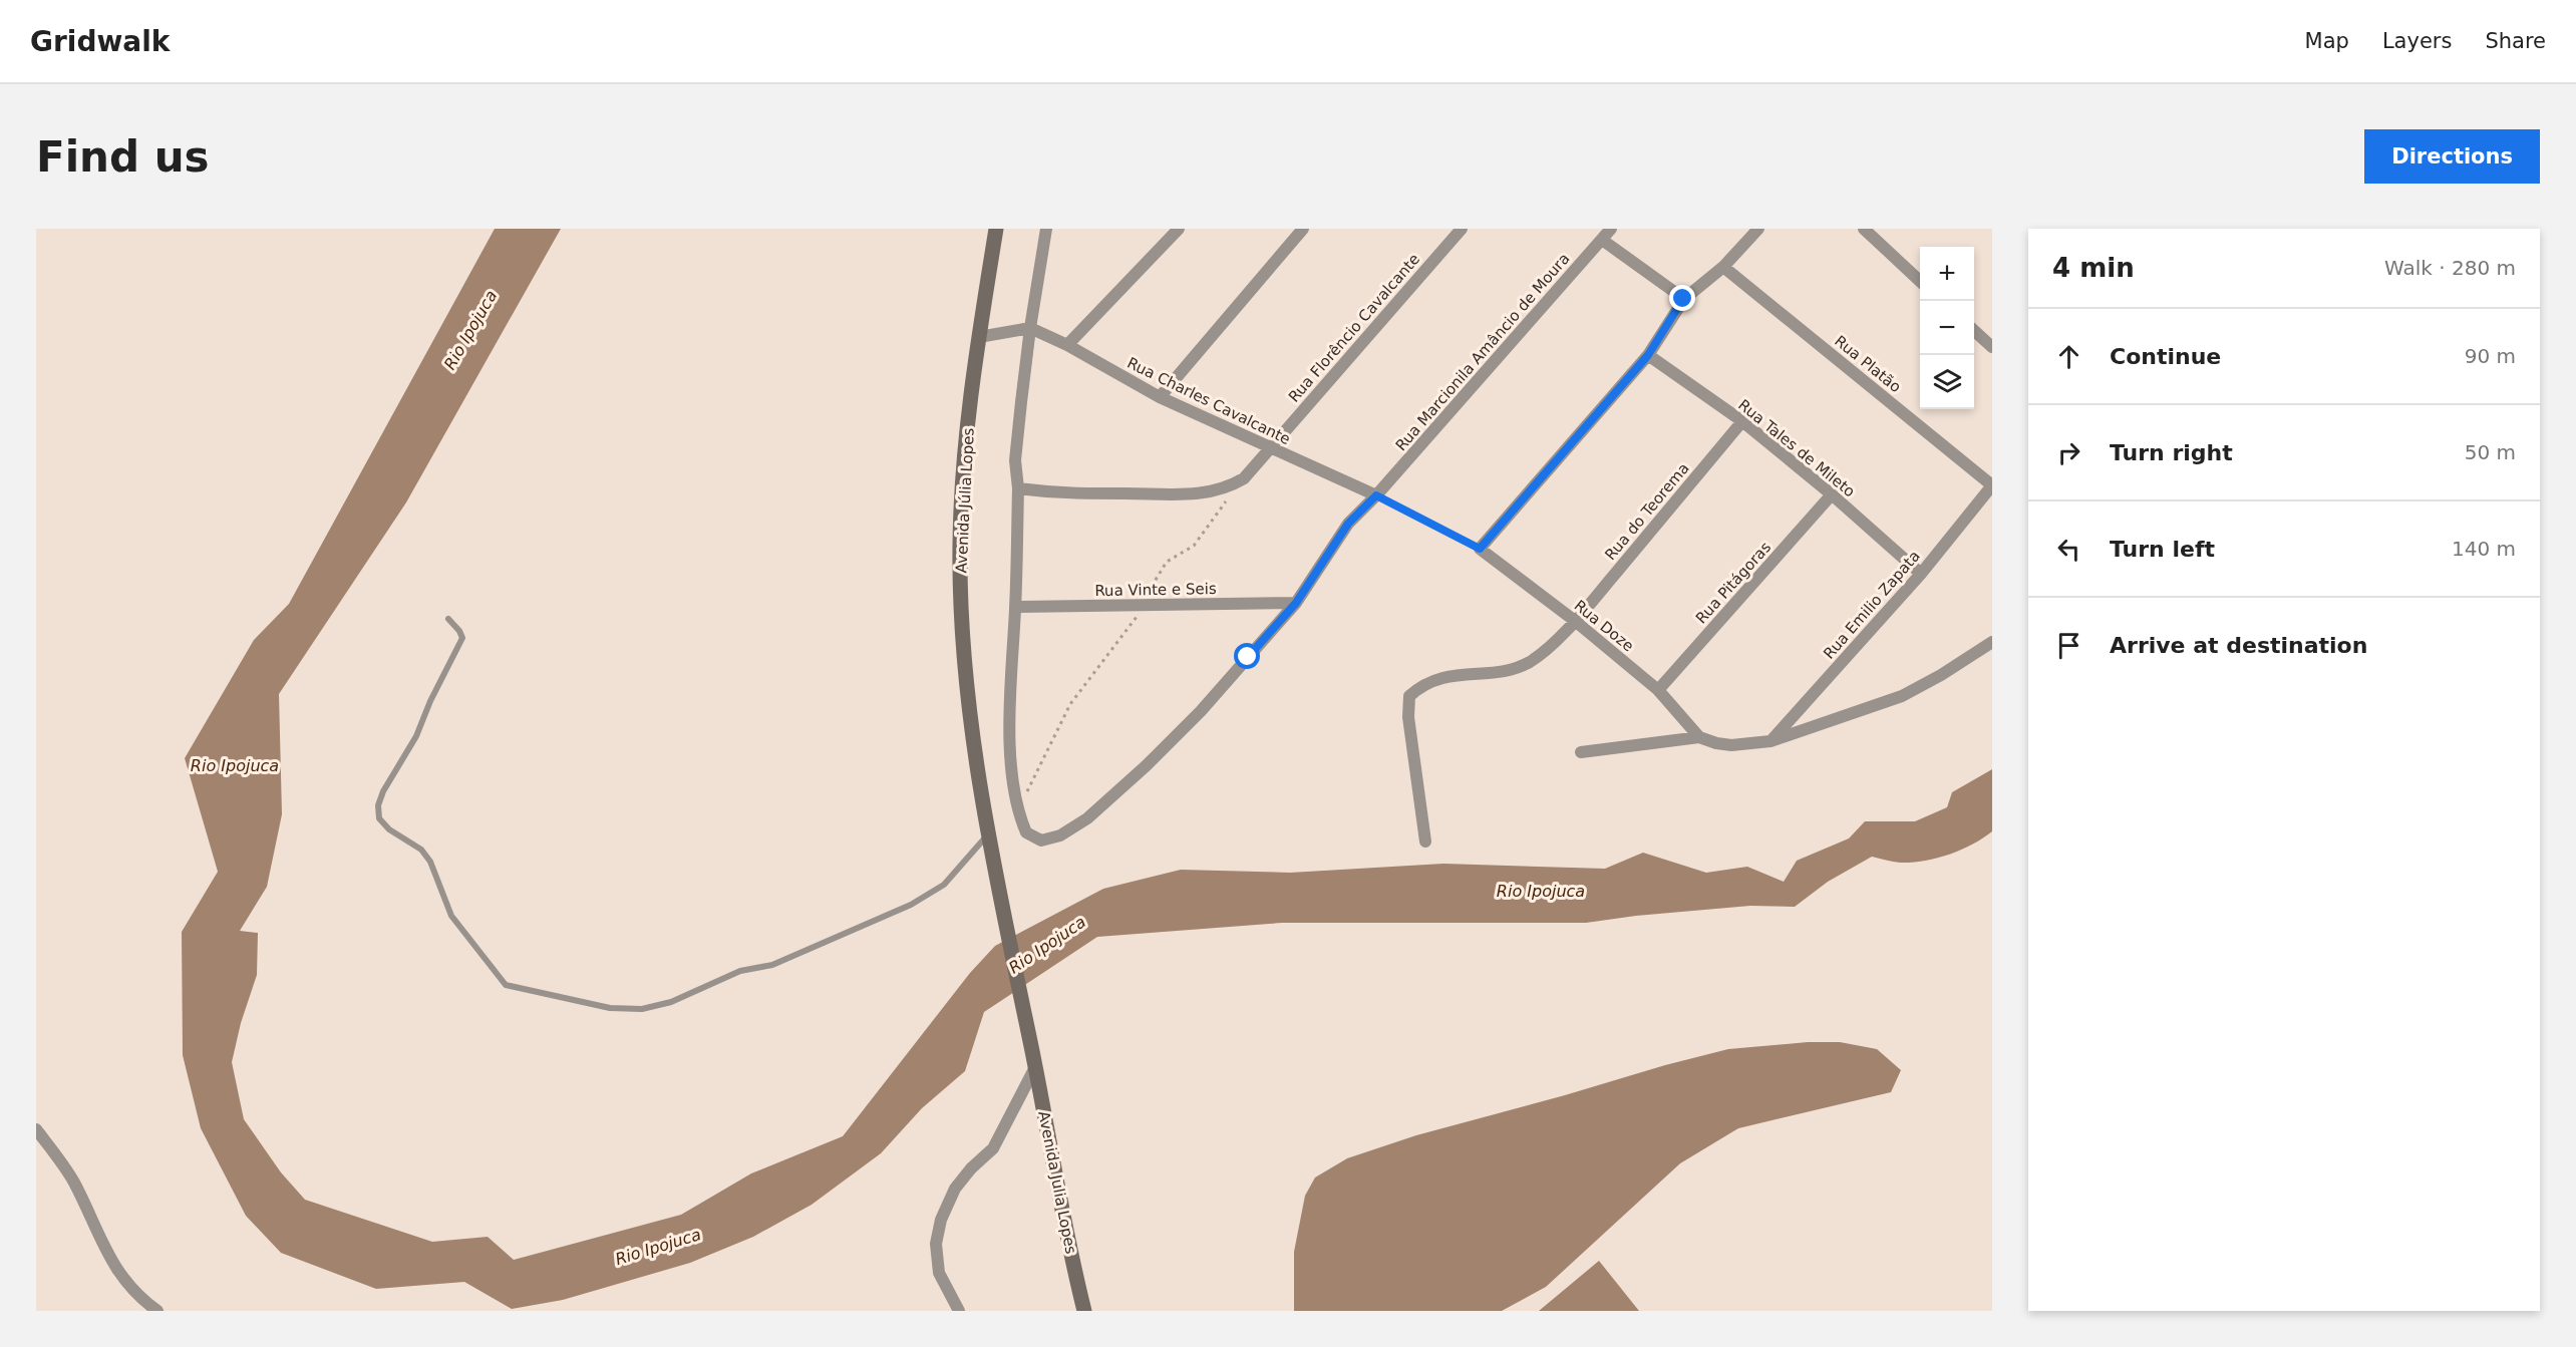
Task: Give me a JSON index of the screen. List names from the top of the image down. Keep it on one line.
{"streets":{"main road":["Avenida Júlia Lopes","Avenida Julia Lopes"],"street":["Rua Florêncio Cavalcante","Rua Marcionila Amâncio de Moura","Rua Platão","Rua Charles Cavalcante","Rua Tales de Mileto","Rua do Teorema","Rua Pitágoras","Rua Vinte e Seis","Rua Emilio Zapata","Rua Doze"]},"crossings":[["Rua Florêncio Cavalcante","Rua Charles Cavalcante"],["Rua Marcionila Amâncio de Moura","Rua Charles Cavalcante"],["Rua Marcionila Amâncio de Moura","Rua Vinte e Seis"],["Rua Platão","Rua Emilio Zapata"],["Rua Tales de Mileto","Rua do Teorema"],["Rua Tales de Mileto","Rua Pitágoras"],["Rua Tales de Mileto","Rua Emilio Zapata"],["Avenida Júlia Lopes","Avenida Julia Lopes"],["Rua do Teorema","Rua Doze"],["Rua Pitágoras","Rua Doze"]],"water":["Rio Ipojuca"],"page":{"header":"Gridwalk","nav":["Map","Layers","Share"],"buttons":"Directions","title":"Find us","heading":["4 min","Walk · 280 m"],"map_buttons":["+","−"],"list":[["Continue","90 m"],["Turn right","50 m"],["Turn left","140 m"],"Arrive at destination"]}}
